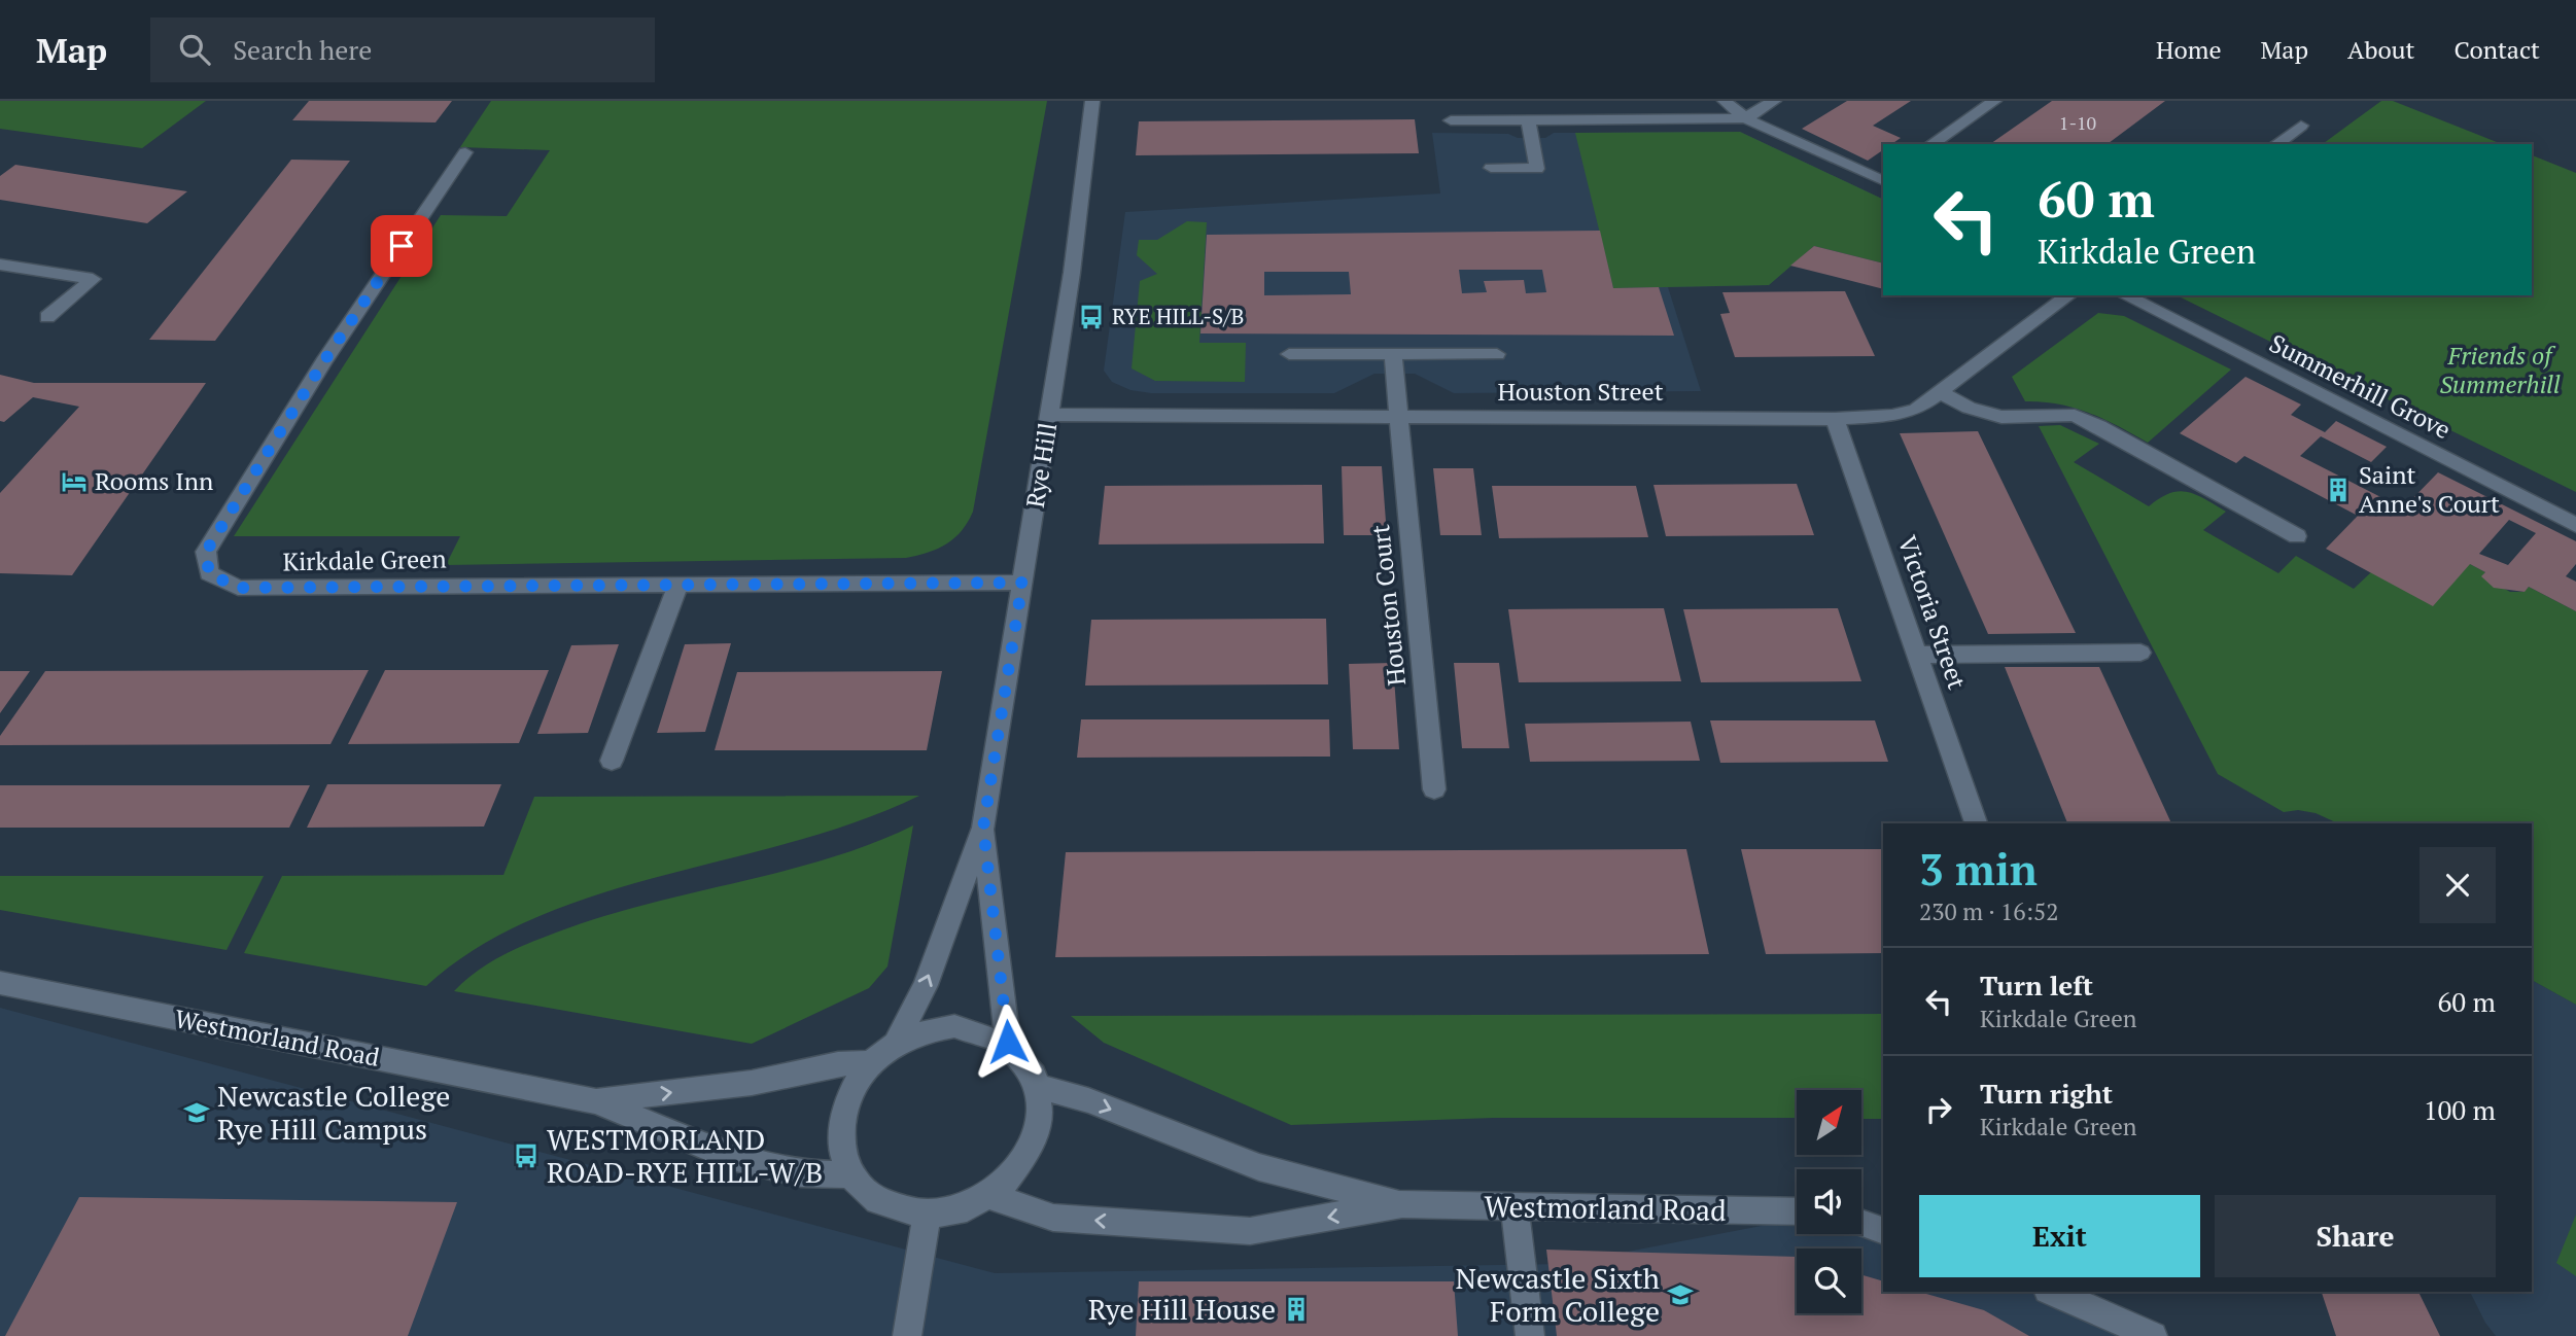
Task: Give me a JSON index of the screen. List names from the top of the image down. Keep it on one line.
{"streets":{"street":["Summerhill Grove","Houston Street","Rye Hill","Kirkdale Green","Houston Court","Victoria Street","Westmorland Road"]},"crossings":[["Houston Street","Rye Hill"],["Houston Street","Houston Court"],["Houston Street","Victoria Street"],["Rye Hill","Kirkdale Green"],["Rye Hill","Westmorland Road"]],"parks":["Friends of Summerhill"],"places":{"bus stop":["RYE HILL-S/B","WESTMORLAND ROAD-RYE HILL-W/B"],"hotel":["Rooms Inn"],"building":["Saint Anne's Court","Rye Hill House"],"school or university":["Newcastle College Rye Hill Campus","Newcastle Sixth Form College"]},"house_numbers":["1-10"],"north":"top right","page":{"header":"Map","search":"Search here","nav":["Home","Map","About","Contact"],"turn":["60 m","Kirkdale Green"],"heading":["3 min","230 m · 16:52"],"list":[{"name":"Turn left","note":"Kirkdale Green","value":"60 m"},{"name":"Turn right","note":"Kirkdale Green","value":"100 m"}],"buttons":["Exit","Share"]}}
